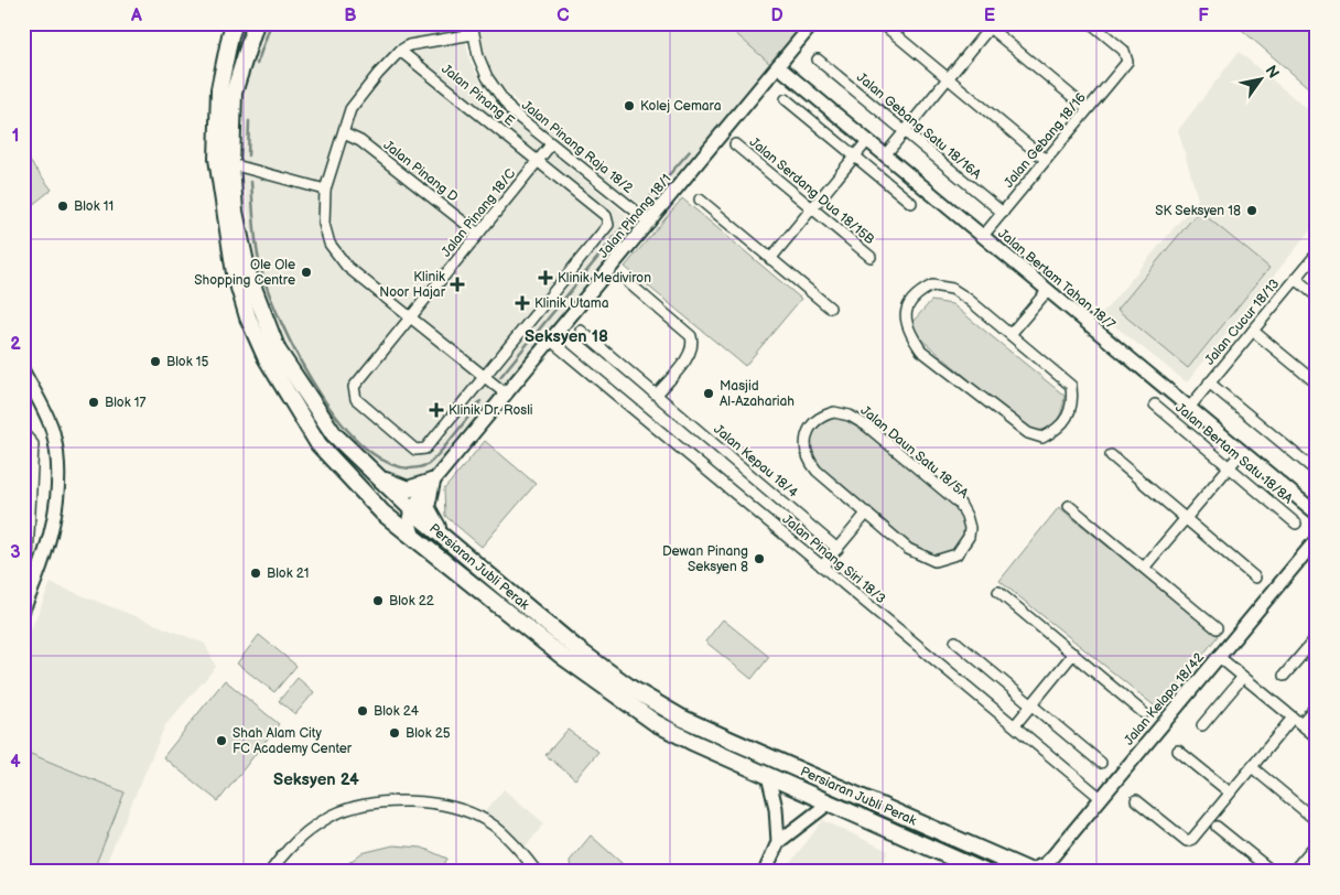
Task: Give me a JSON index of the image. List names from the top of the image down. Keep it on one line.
{"streets":{"main road":["Persiaran Jubli Perak"],"street":["Jalan Pinang E","Jalan Gebang Satu 18/16A","Jalan Gebang 18/16","Jalan Pinang Raja 18/2","Jalan Pinang D","Jalan Serdang Dua 18/15B","Jalan Pinang 18/C","Jalan Pinang 18/1","Jalan Bertam Tahan 18/7","Jalan Cucur 18/13","Jalan Daun Satu 18/5A","Jalan Bertam Satu 18/8A","Jalan Kepau 18/4","Jalan Pinang Siri 18/3","Jalan Kelapa 18/42"]},"crossings":[["Jalan Pinang E","Jalan Pinang 18/C"],["Jalan Gebang Satu 18/16A","Jalan Gebang 18/16"],["Jalan Gebang 18/16","Jalan Bertam Tahan 18/7"],["Jalan Pinang Raja 18/2","Jalan Pinang 18/C"],["Jalan Pinang Raja 18/2","Jalan Pinang 18/1"],["Jalan Pinang D","Jalan Pinang 18/C"],["Jalan Pinang 18/1","Jalan Bertam Tahan 18/7"],["Jalan Pinang 18/1","Jalan Pinang Siri 18/3"],["Jalan Pinang 18/1","Persiaran Jubli Perak"],["Jalan Bertam Tahan 18/7","Jalan Cucur 18/13"],["Jalan Pinang Siri 18/3","Jalan Kelapa 18/42"],["Persiaran Jubli Perak","Jalan Kelapa 18/42"]],"districts":["Seksyen 18","Seksyen 24"],"places":{"other":["Kolej Cemara","Blok 11","SK Seksyen 18","Ole Ole Shopping Centre","Blok 15","Masjid Al-Azahariah","Blok 17","Dewan Pinang Seksyen 8","Blok 21","Blok 22","Blok 24","Blok 25","Shah Alam City FC Academy Center"],"health":["Klinik Mediviron","Klinik Noor Hajar","Klinik Utama","Klinik Dr. Rosli"]},"north":"top right","grid":{"columns":["A","B","C","D","E","F"],"rows":["1","2","3","4"]}}
